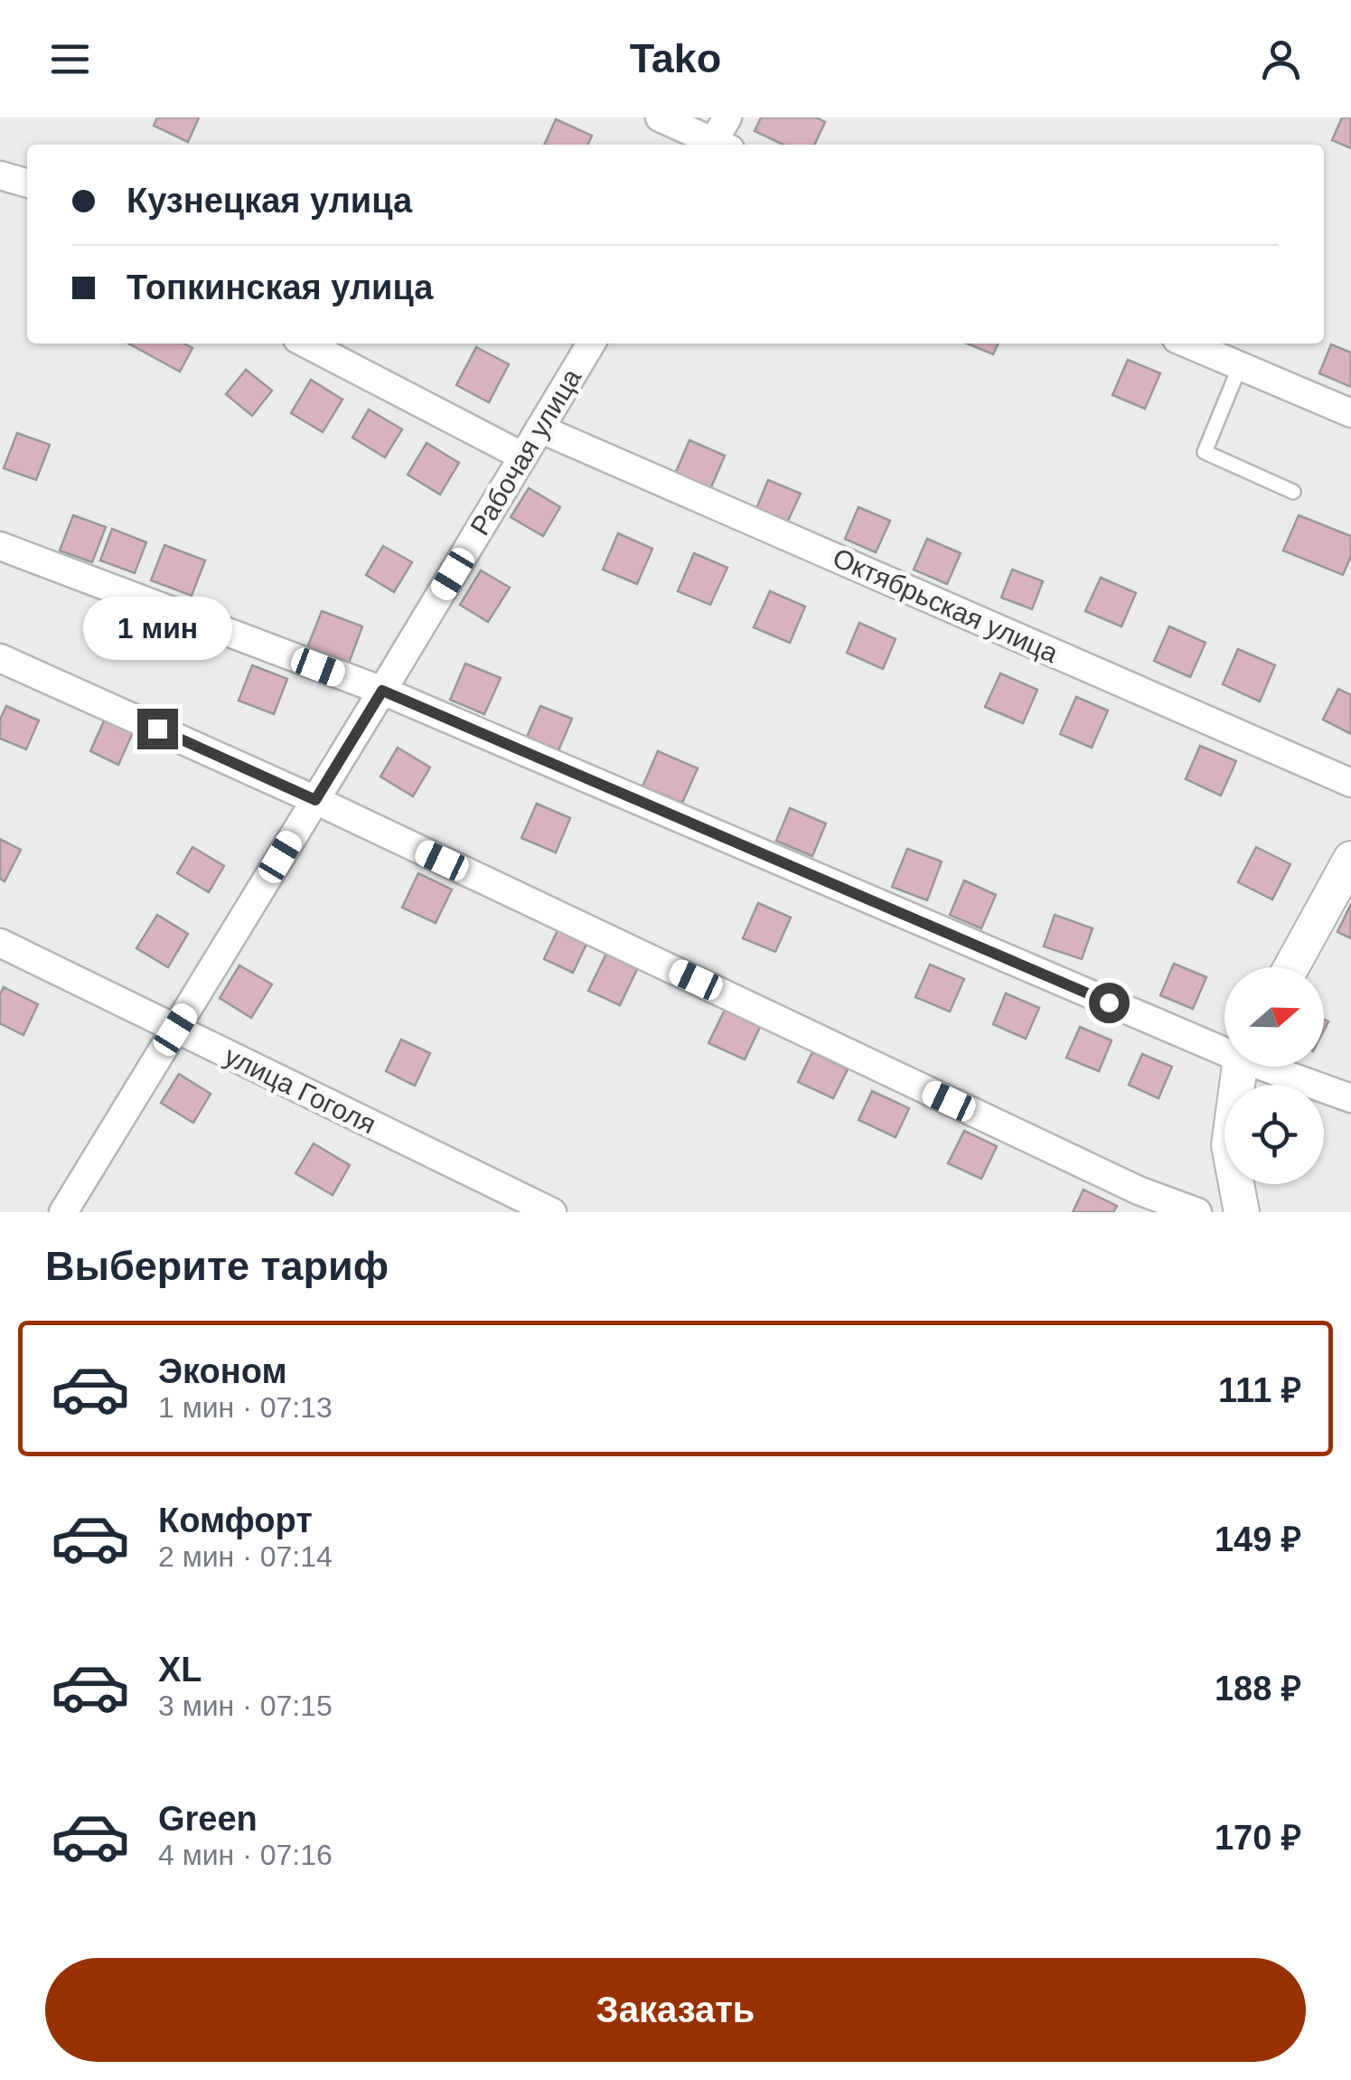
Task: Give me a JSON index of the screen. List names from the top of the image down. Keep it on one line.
{"streets":{"street":["Рабочая улица","Октябрьская улица","улица Гоголя"]},"crossings":[["Рабочая улица","Октябрьская улица"],["Рабочая улица","улица Гоголя"]],"north":"right","page":{"header":"Tako","banner":["Кузнецкая улица","Топкинская улица"],"bubble":"1 мин","heading":"Выберите тариф","list":[{"name":"Эконом","note":"1 мин · 07:13","value":"111 ₽"},{"name":"Комфорт","note":"2 мин · 07:14","value":"149 ₽"},{"name":"XL","note":"3 мин · 07:15","value":"188 ₽"},{"name":"Green","note":"4 мин · 07:16","value":"170 ₽"}],"buttons":"Заказать"}}
